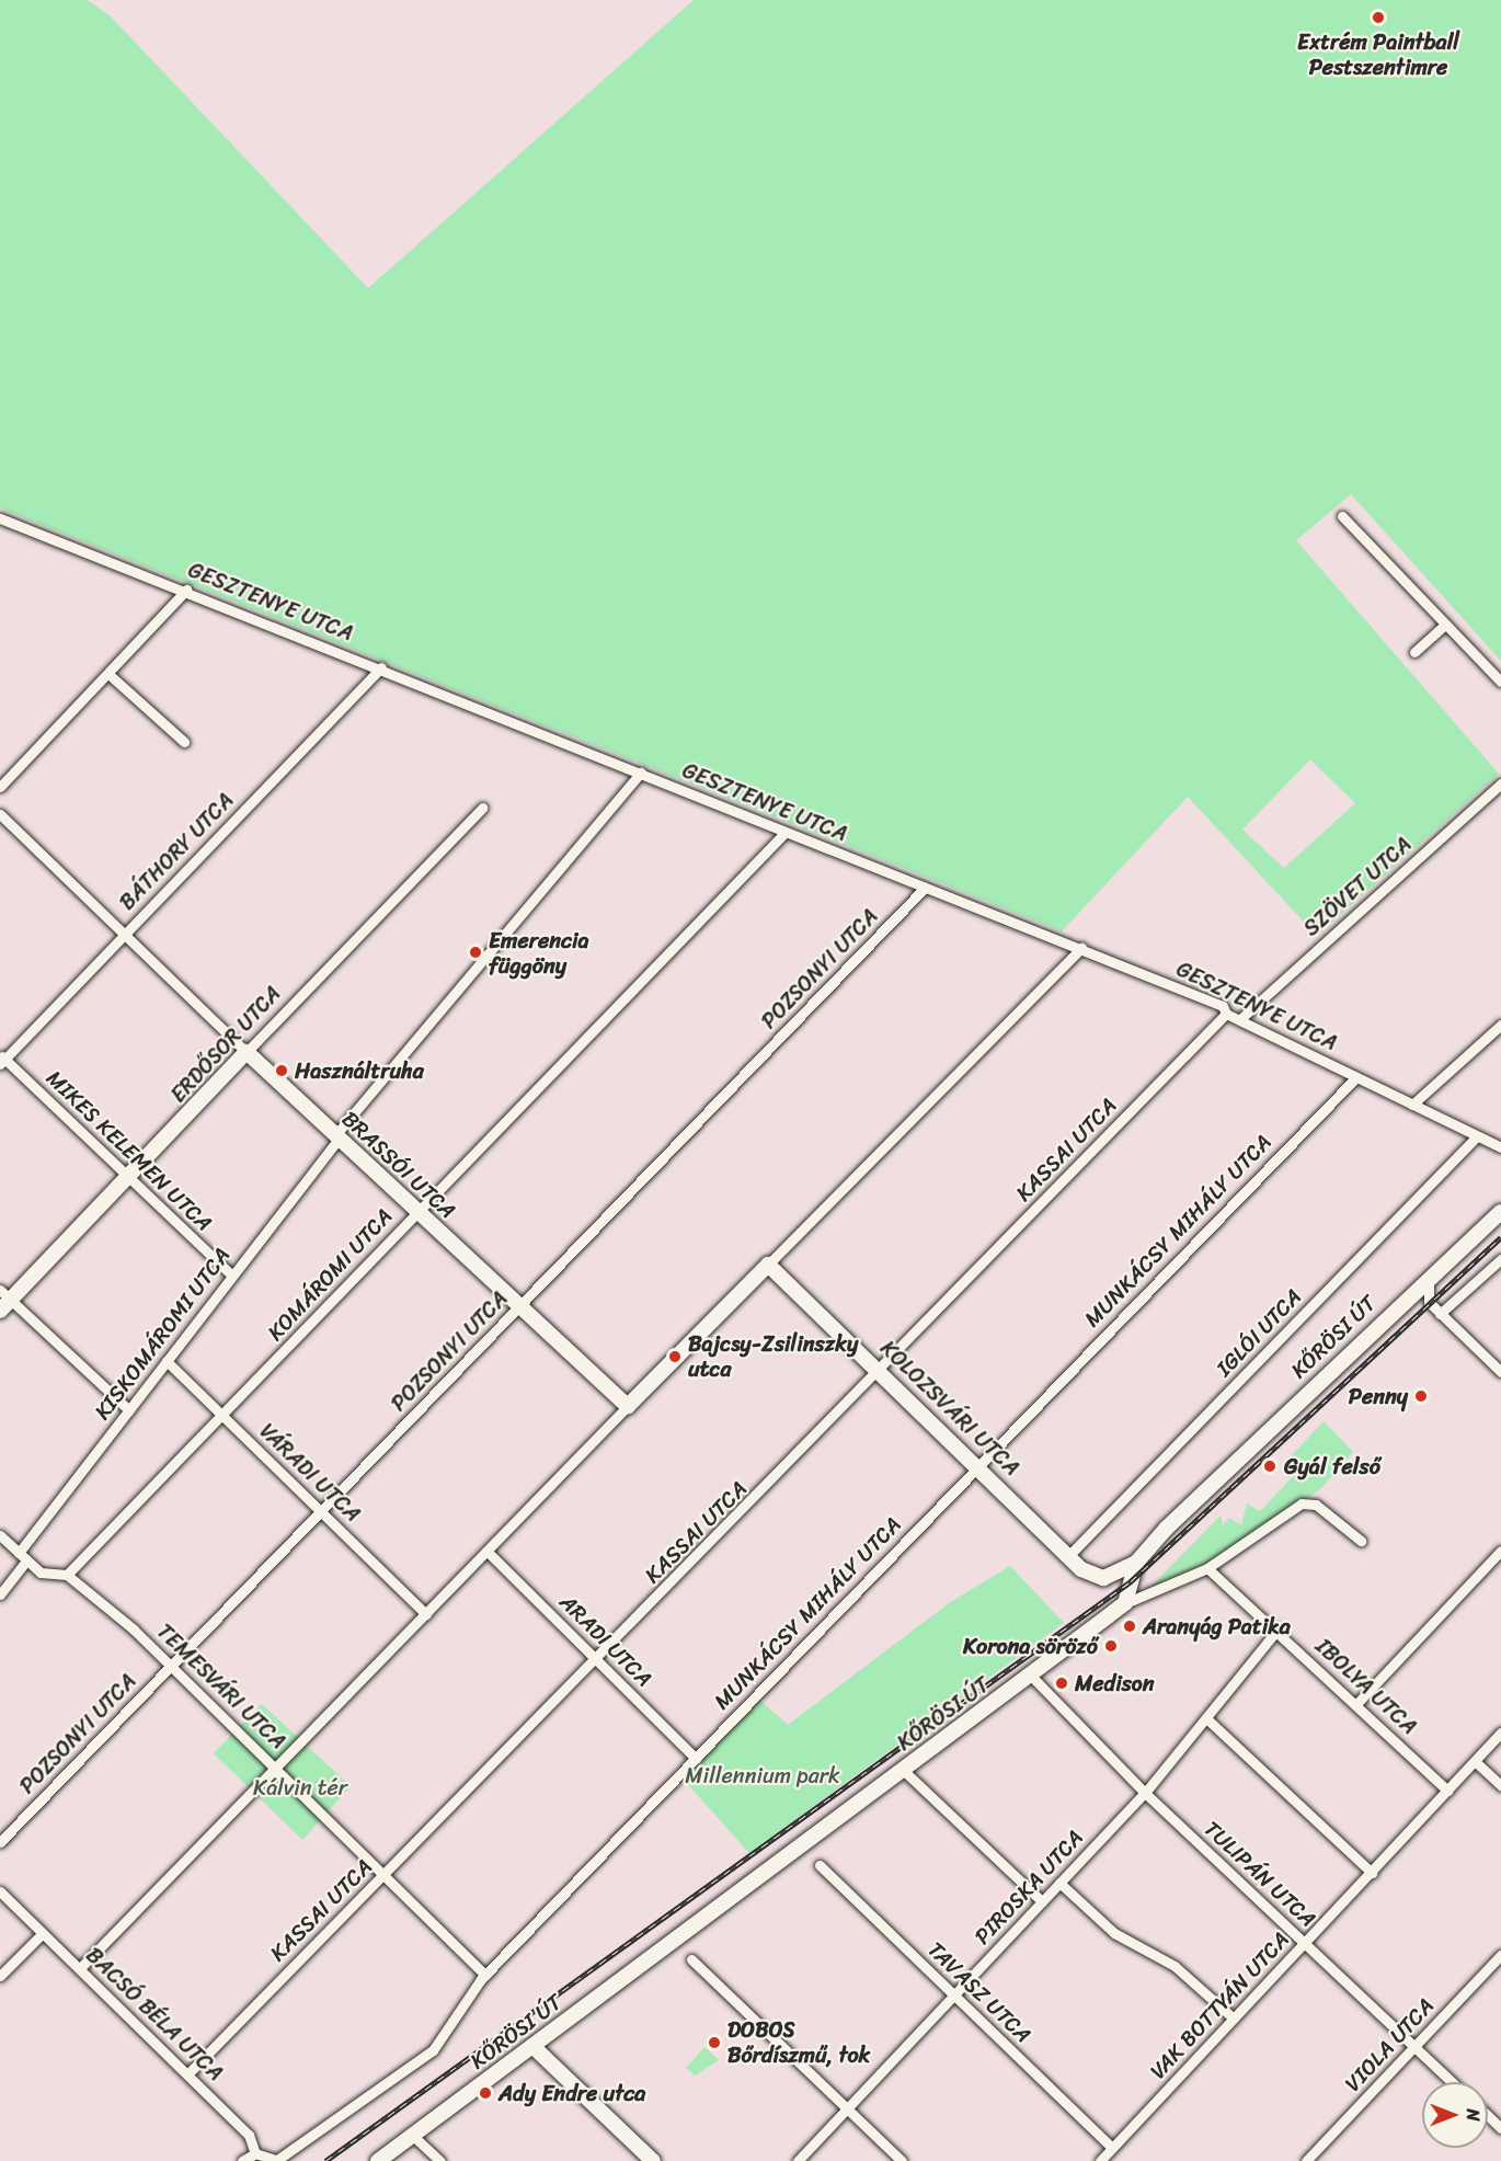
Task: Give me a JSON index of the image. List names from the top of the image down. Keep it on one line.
{"streets":{"street":["GESZTENYE UTCA","BÁTHORY UTCA","SZÖVET UTCA","POZSONYI UTCA","ERDŐSOR UTCA","KASSAI UTCA","MIKES KELEMEN UTCA","BRASSÓI UTCA","MUNKÁCSY MIHÁLY UTCA","KOMÁROMI UTCA","IGLÓI UTCA","KISKOMÁROMI UTCA","KŐRÖSI ÚT","KOLOZSVÁRI UTCA","VÁRADI UTCA","ARADI UTCA","TEMESVÁRI UTCA","IBOLYA UTCA","TULIPÁN UTCA","PIROSKA UTCA","TAVASZ UTCA","VAK BOTTYÁN UTCA","BACSÓ BÉLA UTCA","VIOLA UTCA"]},"crossings":[["GESZTENYE UTCA","BÁTHORY UTCA"],["GESZTENYE UTCA","SZÖVET UTCA"],["GESZTENYE UTCA","POZSONYI UTCA"],["GESZTENYE UTCA","KASSAI UTCA"],["GESZTENYE UTCA","MUNKÁCSY MIHÁLY UTCA"],["GESZTENYE UTCA","KOMÁROMI UTCA"],["GESZTENYE UTCA","IGLÓI UTCA"],["GESZTENYE UTCA","KISKOMÁROMI UTCA"],["BÁTHORY UTCA","MIKES KELEMEN UTCA"],["BÁTHORY UTCA","BRASSÓI UTCA"],["POZSONYI UTCA","BRASSÓI UTCA"],["POZSONYI UTCA","VÁRADI UTCA"],["POZSONYI UTCA","TEMESVÁRI UTCA"],["ERDŐSOR UTCA","MIKES KELEMEN UTCA"],["ERDŐSOR UTCA","BRASSÓI UTCA"],["KASSAI UTCA","KOLOZSVÁRI UTCA"],["KASSAI UTCA","ARADI UTCA"],["KASSAI UTCA","TEMESVÁRI UTCA"],["KASSAI UTCA","BACSÓ BÉLA UTCA"],["MIKES KELEMEN UTCA","KISKOMÁROMI UTCA"],["BRASSÓI UTCA","KOMÁROMI UTCA"],["BRASSÓI UTCA","KISKOMÁROMI UTCA"],["MUNKÁCSY MIHÁLY UTCA","KOLOZSVÁRI UTCA"],["MUNKÁCSY MIHÁLY UTCA","ARADI UTCA"],["MUNKÁCSY MIHÁLY UTCA","TEMESVÁRI UTCA"],["KOMÁROMI UTCA","VÁRADI UTCA"],["KOMÁROMI UTCA","TEMESVÁRI UTCA"],["IGLÓI UTCA","KOLOZSVÁRI UTCA"],["KISKOMÁROMI UTCA","VÁRADI UTCA"],["KISKOMÁROMI UTCA","TEMESVÁRI UTCA"],["KŐRÖSI ÚT","KOLOZSVÁRI UTCA"],["KŐRÖSI ÚT","TULIPÁN UTCA"],["IBOLYA UTCA","PIROSKA UTCA"],["IBOLYA UTCA","VAK BOTTYÁN UTCA"],["TULIPÁN UTCA","PIROSKA UTCA"],["TULIPÁN UTCA","VAK BOTTYÁN UTCA"],["TULIPÁN UTCA","VIOLA UTCA"],["PIROSKA UTCA","TAVASZ UTCA"],["TAVASZ UTCA","VAK BOTTYÁN UTCA"]],"parks":["Millennium park","Kálvin tér"],"places":["Extrém Paintball Pestszentimre","Emerencia függöny","Használtruha","Bajcsy-Zsilinszky utca","Penny","Gyál felső","Aranyág Patika","Korona söröző","Medison","DOBOS Bőrdíszmű, tok","Ady Endre utca"],"north":"right"}
